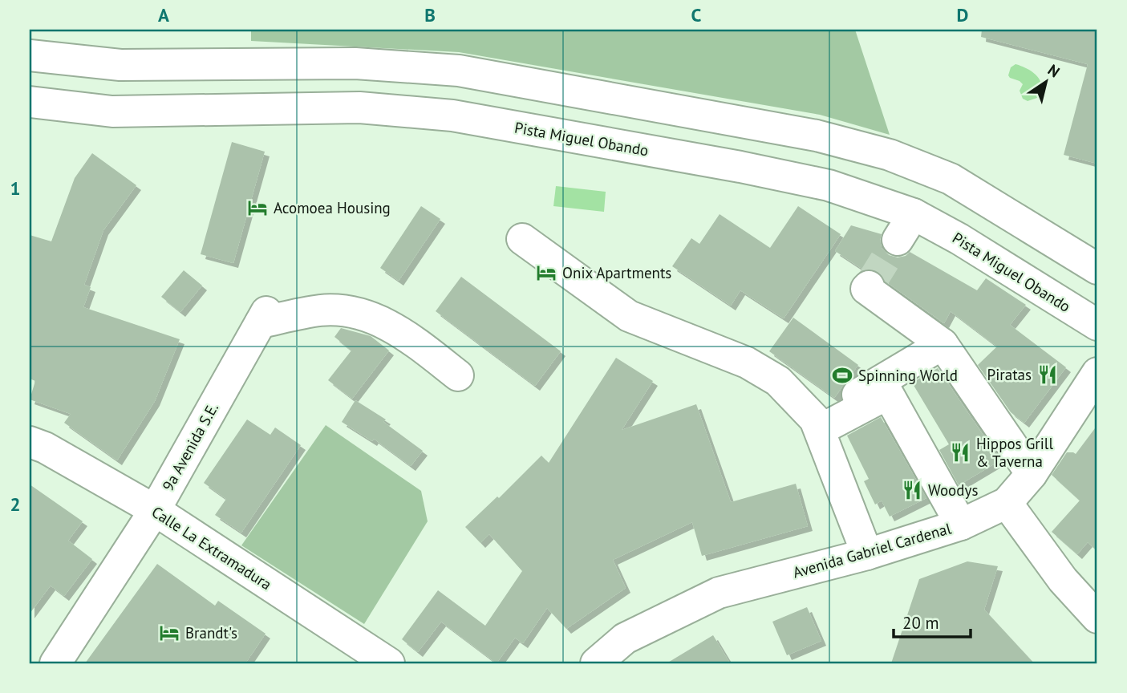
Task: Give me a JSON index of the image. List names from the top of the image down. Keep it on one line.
{"streets":{"main road":["Pista Miguel Obando","9a Avenida S.E.","Calle La Extramadura","Avenida Gabriel Cardenal"]},"crossings":[["9a Avenida S.E.","Calle La Extramadura"]],"places":{"hotel":["Acomoea Housing","Onix Apartments","Brandt's"],"restaurant":["Piratas","Hippos Grill & Taverna","Woodys"],"sports":["Spinning World"]},"scale_bar":"20 m","north":"top right","grid":{"columns":["A","B","C","D"],"rows":["1","2"]}}
